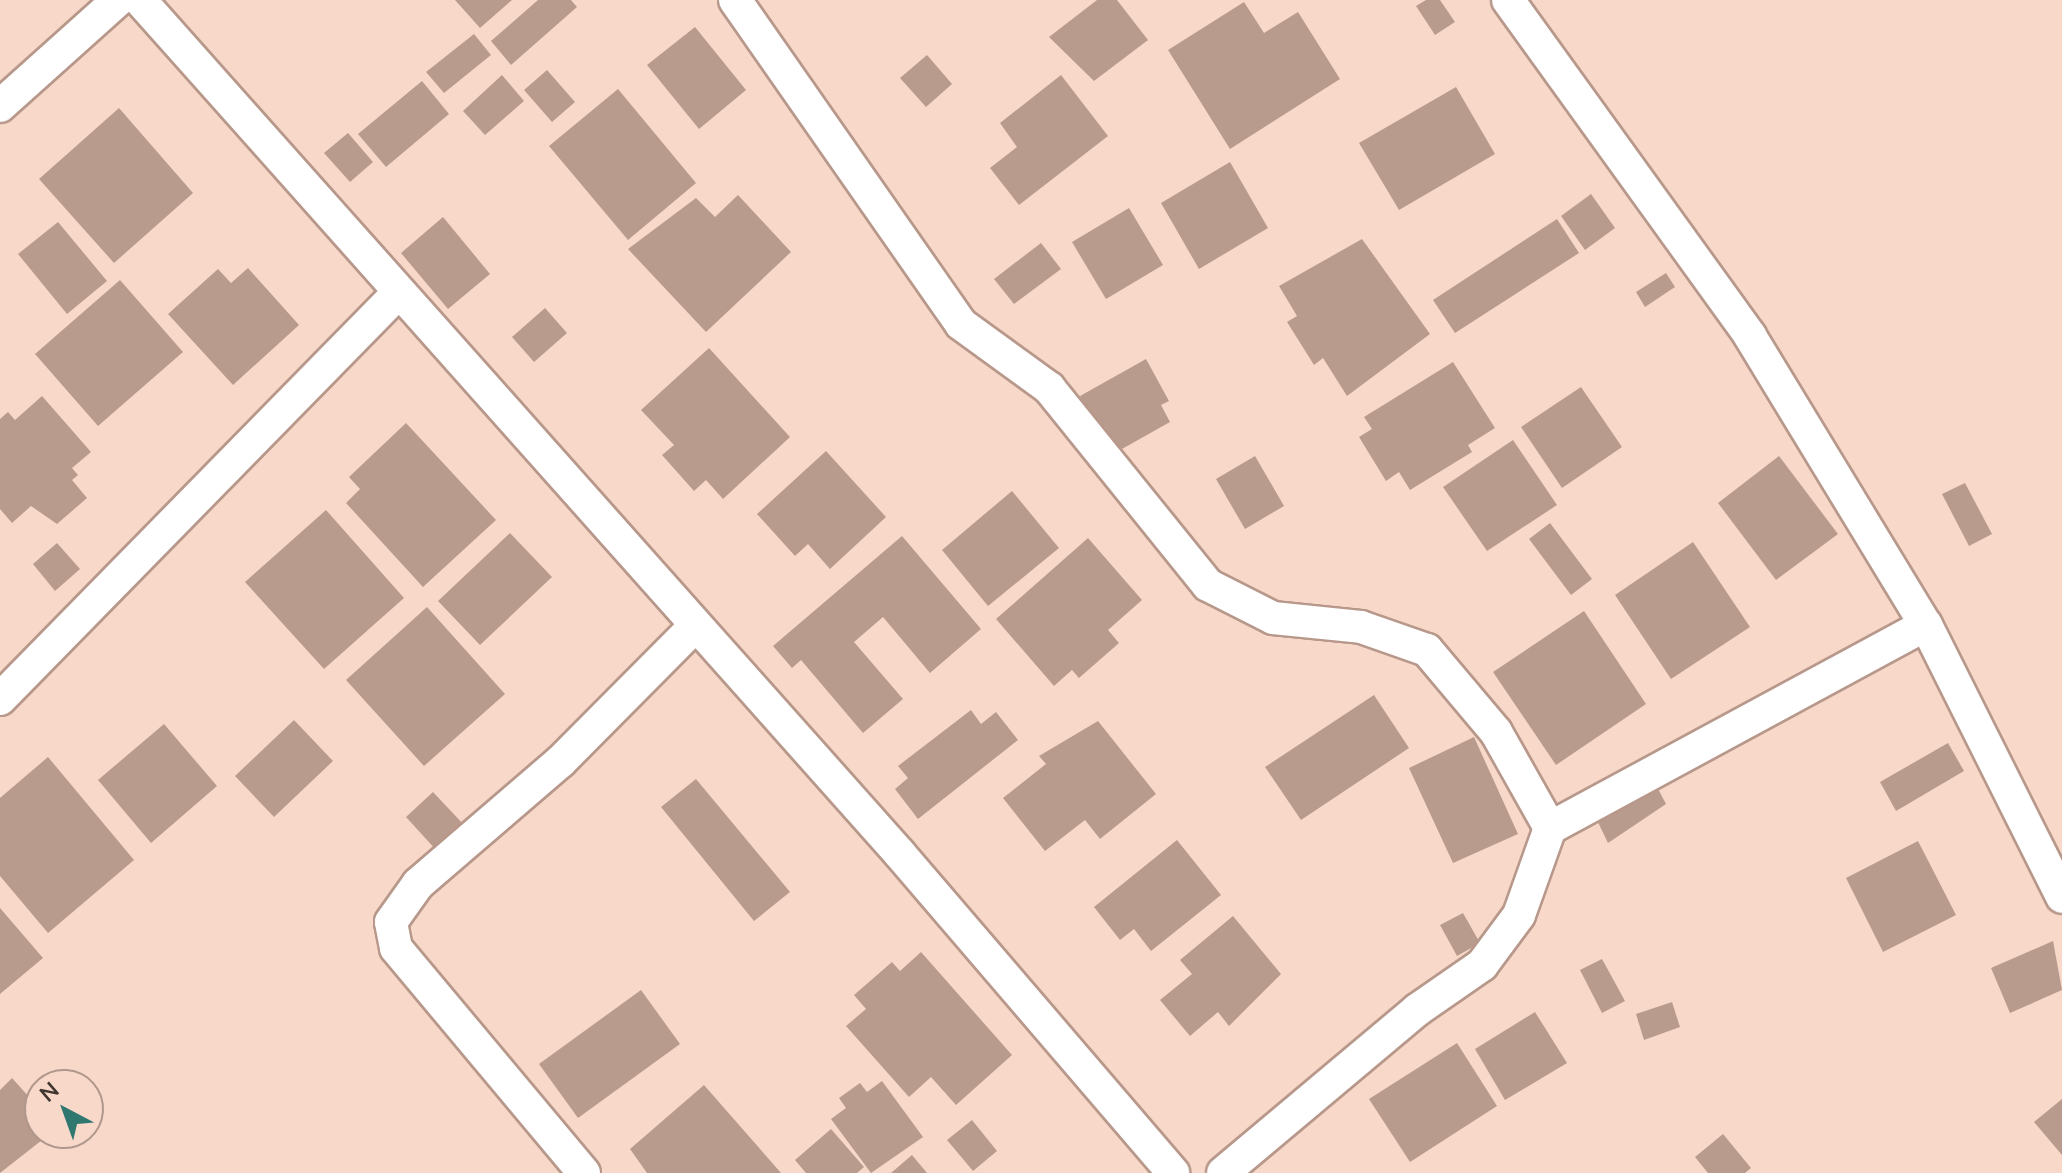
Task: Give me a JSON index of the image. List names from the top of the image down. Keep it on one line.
{"north":"top left"}
